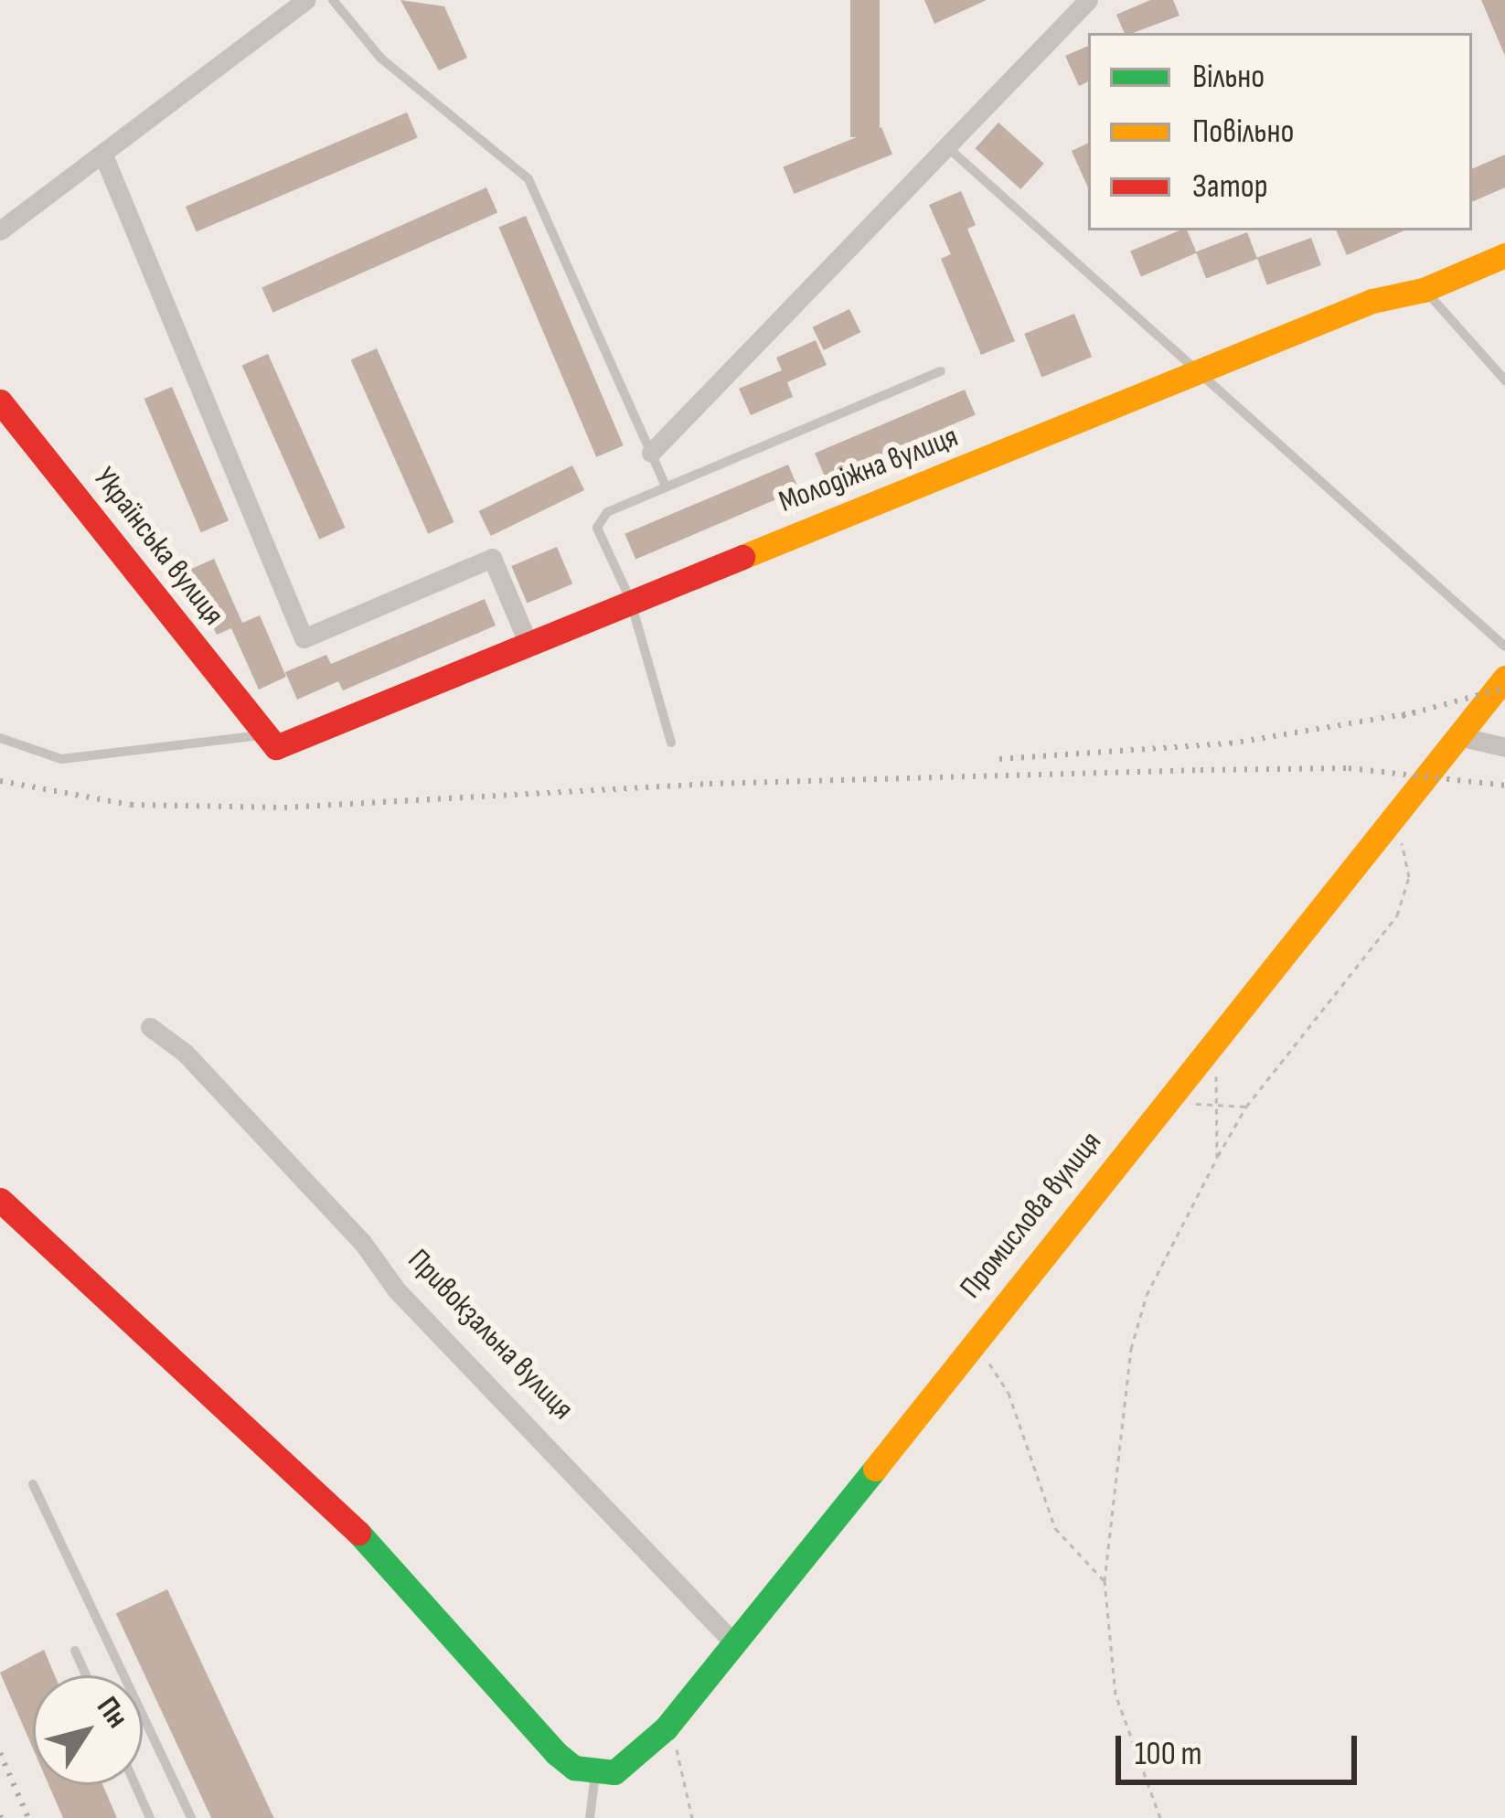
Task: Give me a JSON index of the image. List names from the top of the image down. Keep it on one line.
{"streets":{"street":["Молодіжна вулиця","Українська вулиця","Промислова вулиця","Привокзальна вулиця"]},"crossings":[["Молодіжна вулиця","Українська вулиця"],["Промислова вулиця","Привокзальна вулиця"]],"legend":["Вільно","Повільно","Затор"],"scale_bar":"100 m","north":"top right"}
